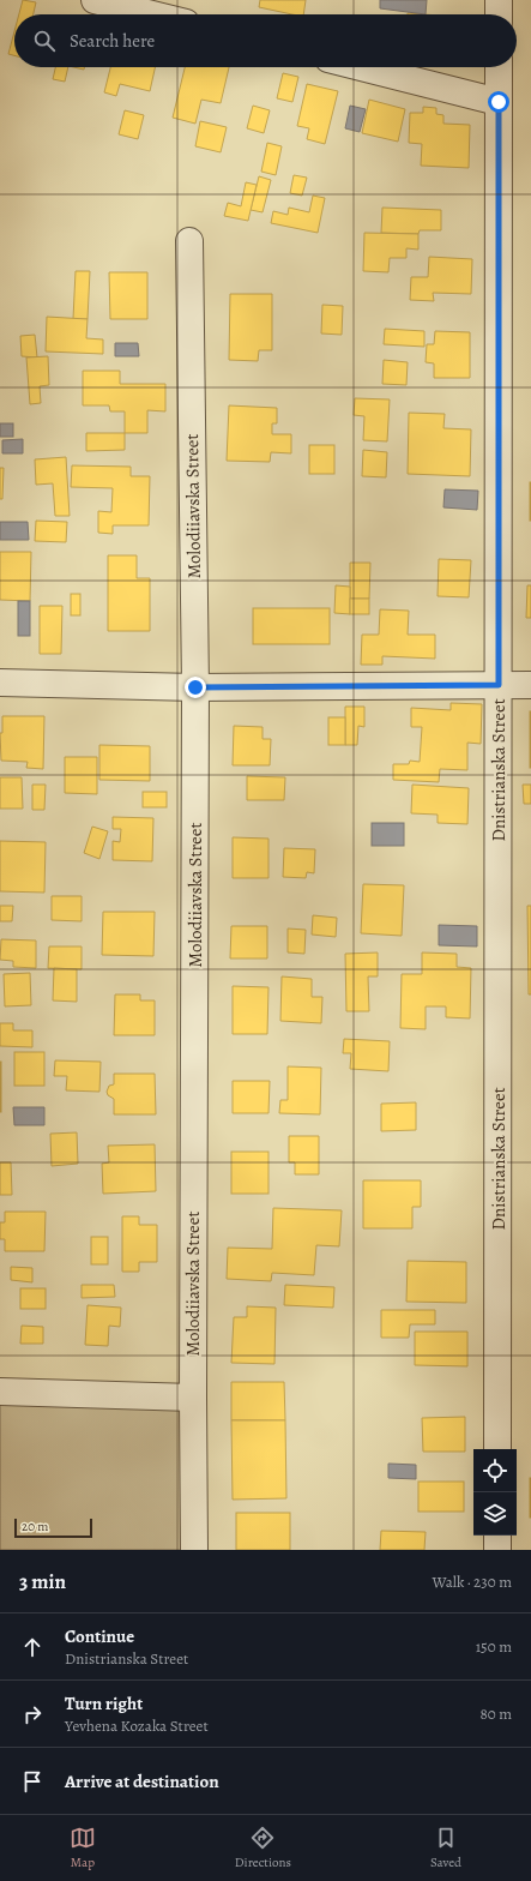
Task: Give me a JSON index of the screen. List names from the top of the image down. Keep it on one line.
{"streets":{"street":["Molodiiavska Street","Dnistrianska Street"]},"scale_bar":"20 m","page":{"search":"Search here","scale":"20 m","heading":["3 min","Walk · 230 m"],"list":[["Continue","Dnistrianska Street","150 m"],["Turn right","Yevhena Kozaka Street","80 m"],"Arrive at destination"],"nav":["Map","Directions","Saved"]}}
